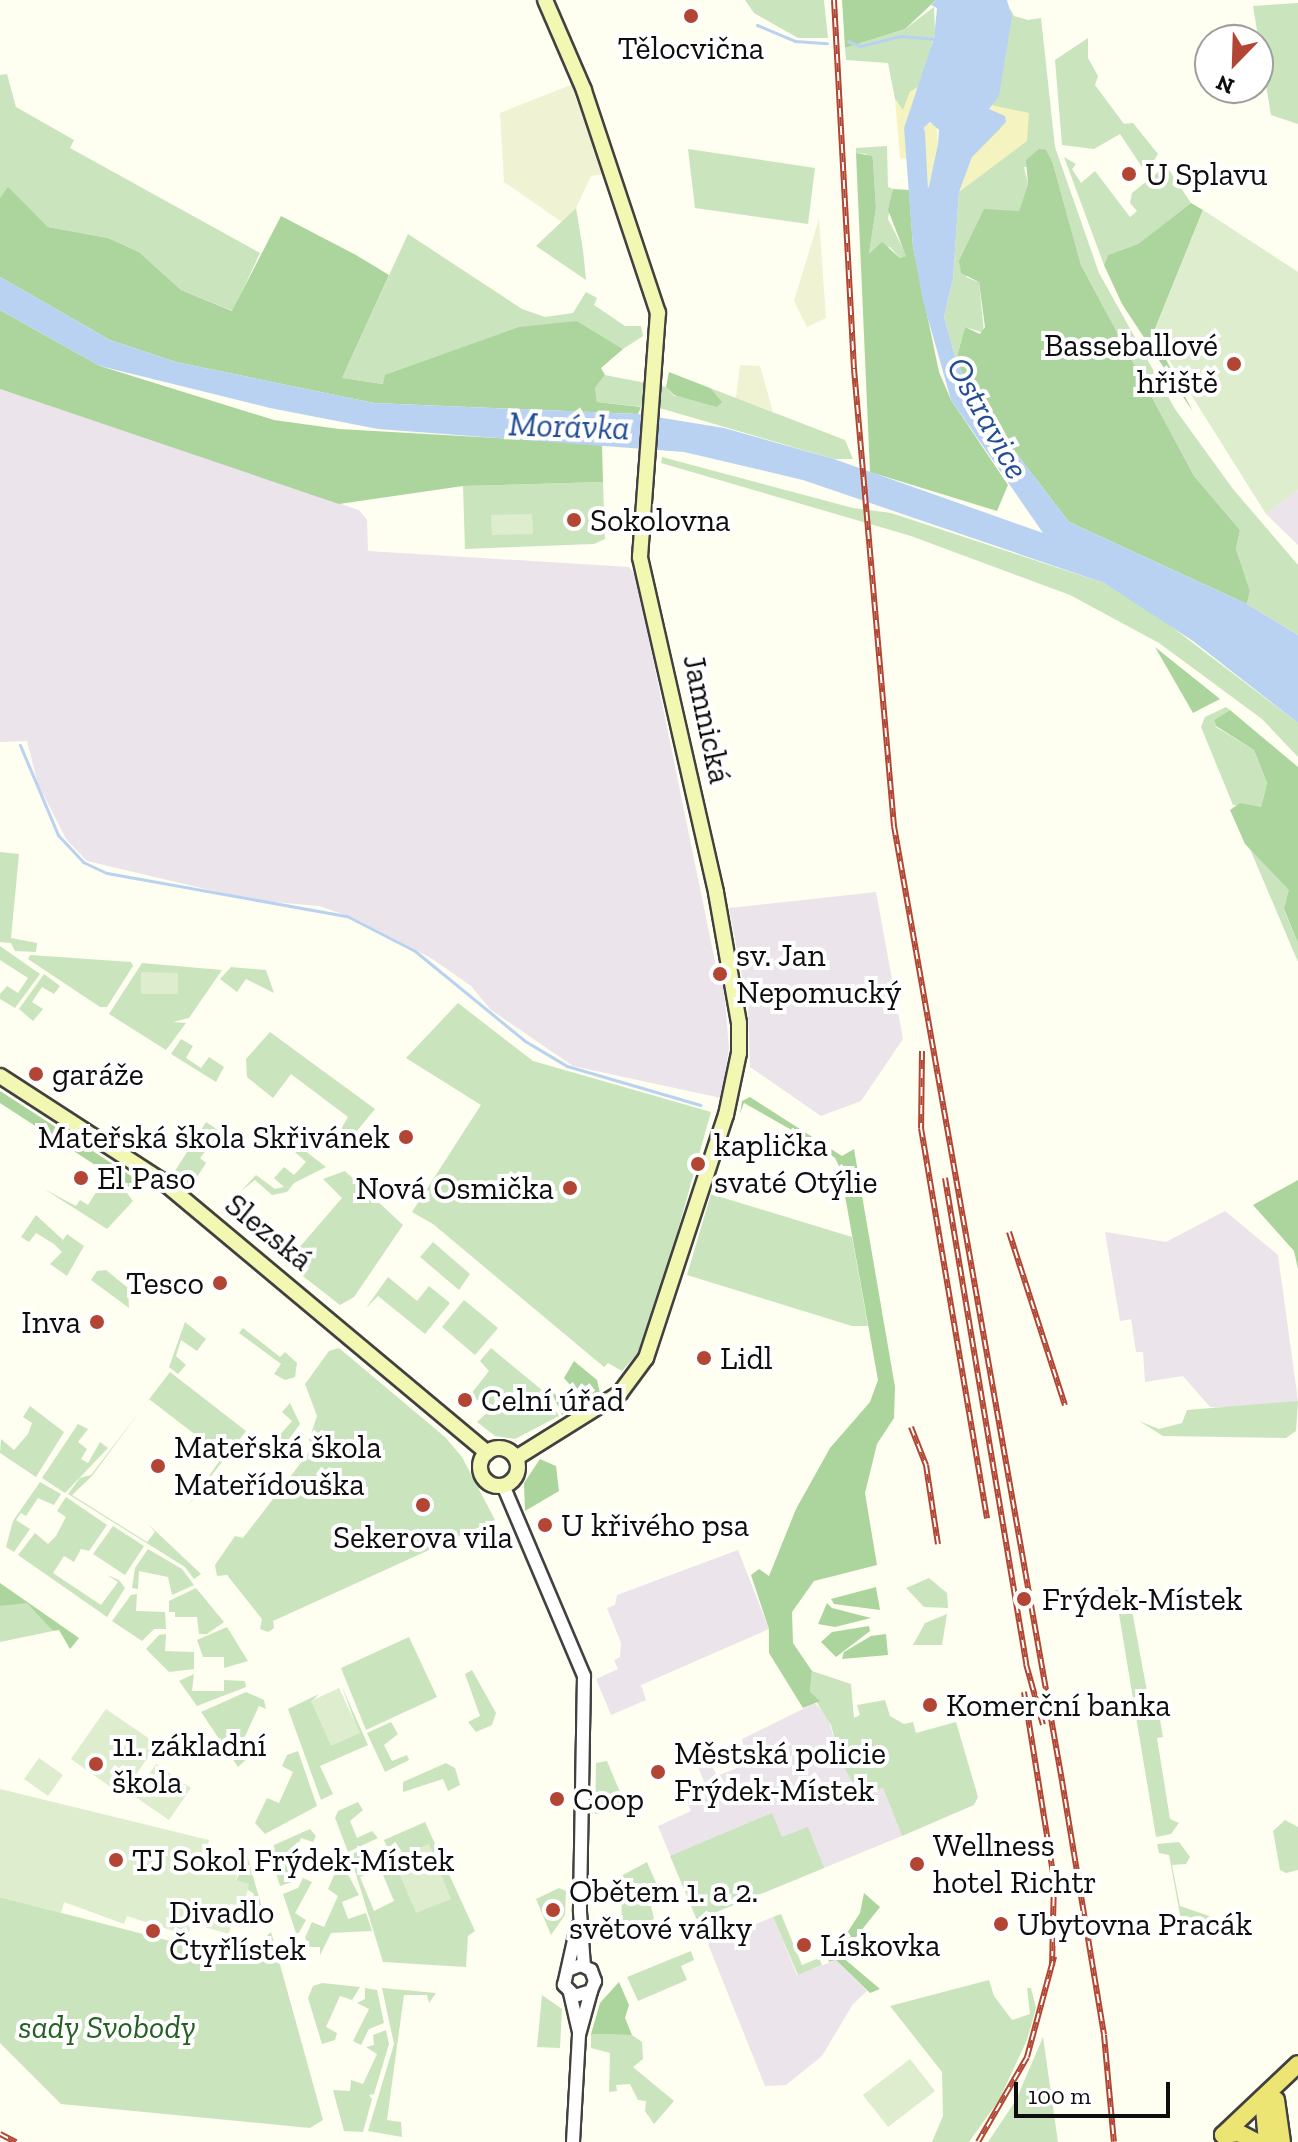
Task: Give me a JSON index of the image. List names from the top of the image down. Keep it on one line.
{"streets":{"main road":["Jamnická","Slezská"]},"crossings":[["Jamnická","Slezská"]],"water":["Ostravice","Morávka"],"parks":["sady Svobody"],"places":["Tělocvična","U Splavu","Basseballové hřiště","Sokolovna","sv. Jan Nepomucký","garáže","Mateřská škola Skřivánek","kaplička svaté Otýlie","El Paso","Nová Osmička","Tesco","Inva","Lidl","Celní úřad","Mateřská škola Mateřídouška","Sekerova vila","U křivého psa","Frýdek-Místek","Komerční banka","11. základní škola","Městská policie Frýdek-Místek","Coop","TJ Sokol Frýdek-Místek","Wellness hotel Richtr","Obětem 1. a 2. světové války","Ubytovna Pracák","Divadlo Čtyřlístek","Lískovka"],"scale_bar":"100 m","north":"bottom left"}
